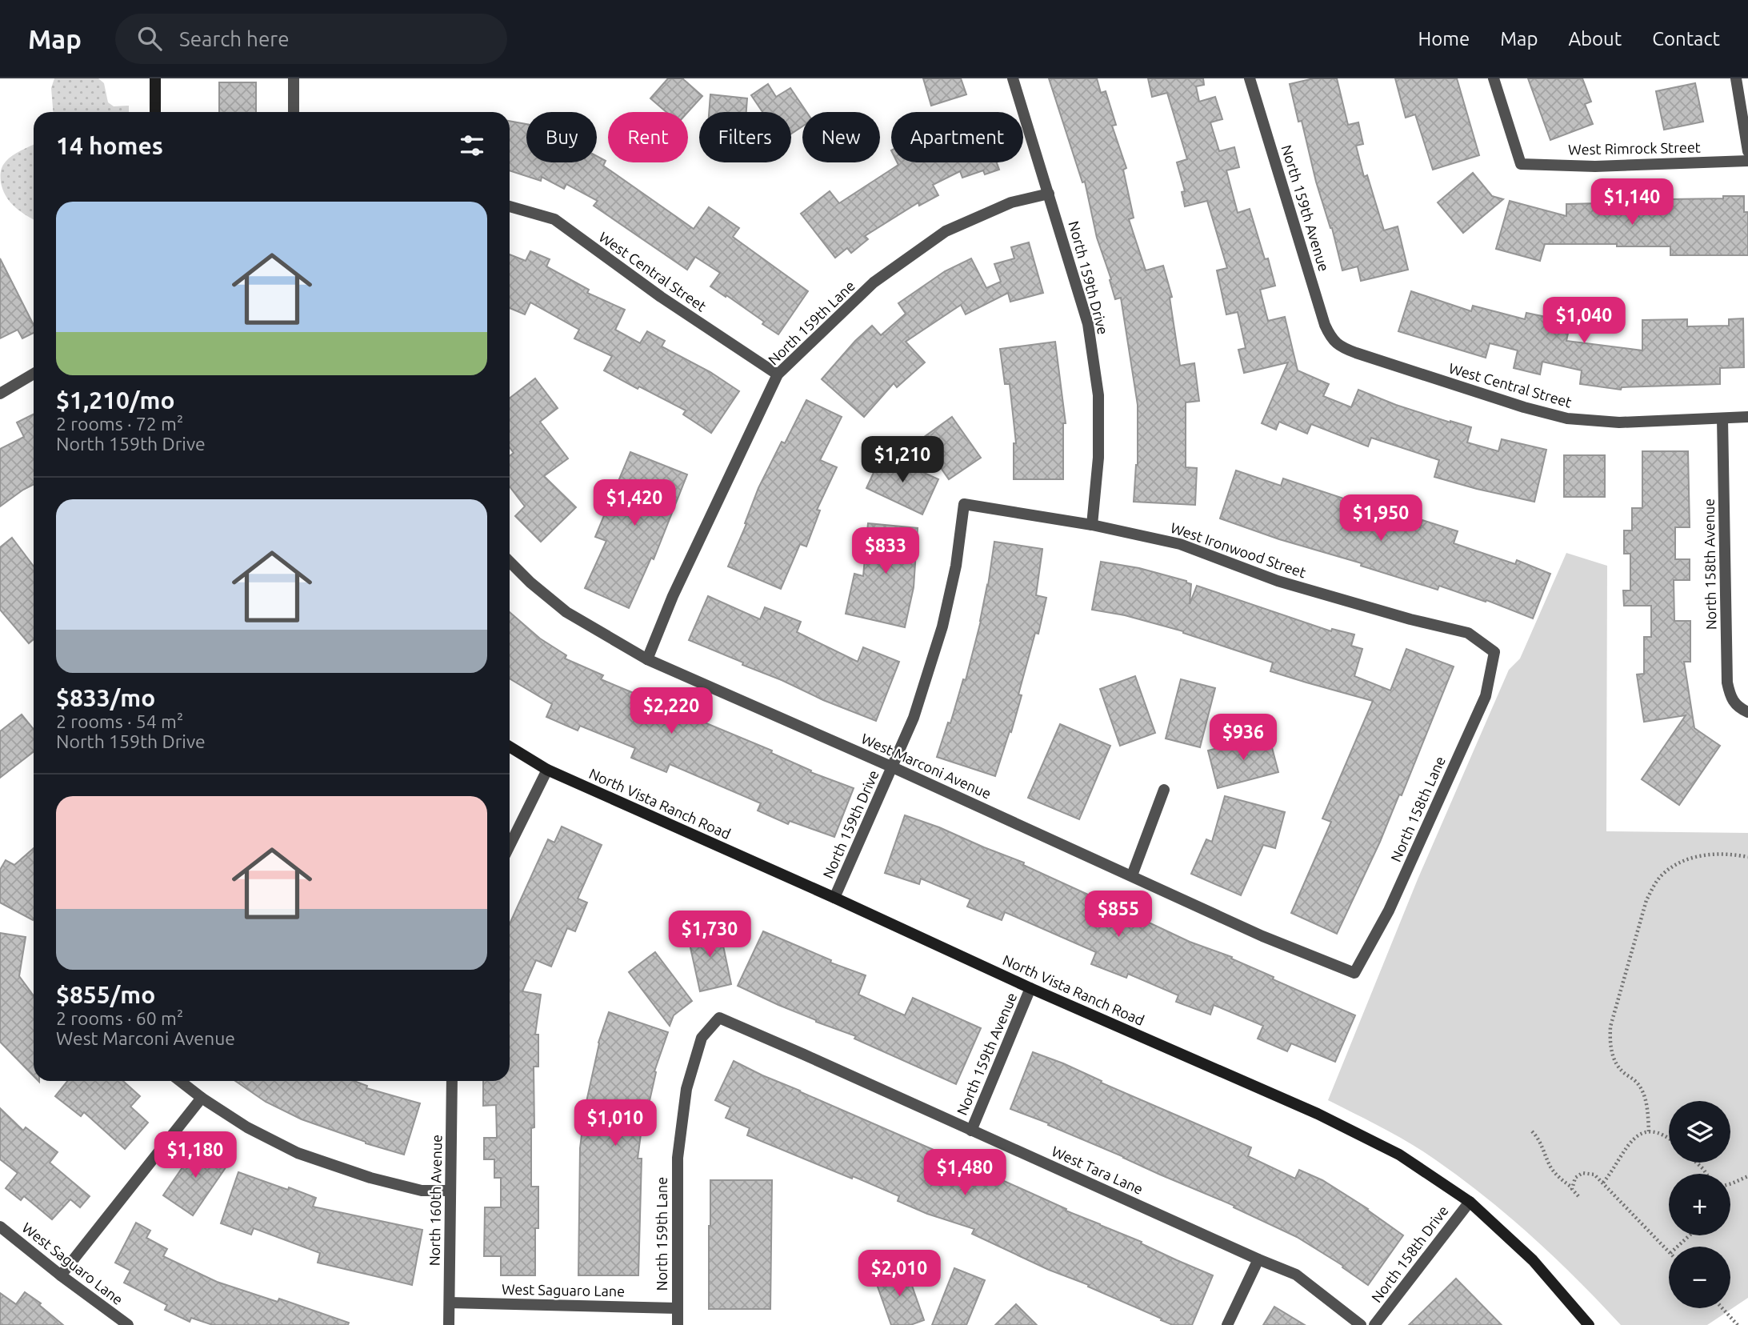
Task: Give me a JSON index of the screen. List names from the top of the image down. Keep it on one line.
{"streets":{"street":["West Rimrock Street","North 159th Avenue","West Central Street","North 159th Drive","North 159th Lane","West Ironwood Street","North 158th Avenue","West Marconi Avenue","North Vista Ranch Road","North 158th Lane","West Tara Lane","North 160th Avenue","North 158th Drive","West Saguaro Lane"]},"crossings":[["North 159th Avenue","West Central Street"],["North 159th Avenue","North Vista Ranch Road"],["North 159th Avenue","West Tara Lane"],["West Central Street","North 159th Lane"],["West Central Street","North 158th Avenue"],["North 159th Drive","North 159th Lane"],["North 159th Drive","West Ironwood Street"],["North 159th Drive","West Marconi Avenue"],["North 159th Drive","North Vista Ranch Road"],["North 159th Lane","West Marconi Avenue"],["North 159th Lane","West Tara Lane"],["North 159th Lane","West Saguaro Lane"],["West Ironwood Street","North 158th Lane"],["West Marconi Avenue","North 158th Lane"],["North Vista Ranch Road","North 158th Drive"],["North 160th Avenue","West Saguaro Lane"]],"page":{"header":"Map","search":"Search here","nav":["Home","Map","About","Contact"],"chip":["Buy","Rent","Filters","New","Apartment"],"heading":"14 homes","price":["$1,140","$1,040","$1,210","$1,420","$1,950","$833","$2,220","$936","$855","$1,730","$1,010","$1,180","$1,480","$2,010"],"list":[{"name":"$1,210/mo","note":"2 rooms · 72 m² · North 159th Drive"},{"name":"$833/mo","note":"2 rooms · 54 m² · North 159th Drive"},{"name":"$855/mo","note":"2 rooms · 60 m² · West Marconi Avenue"}],"map_buttons":["+","−"]}}
